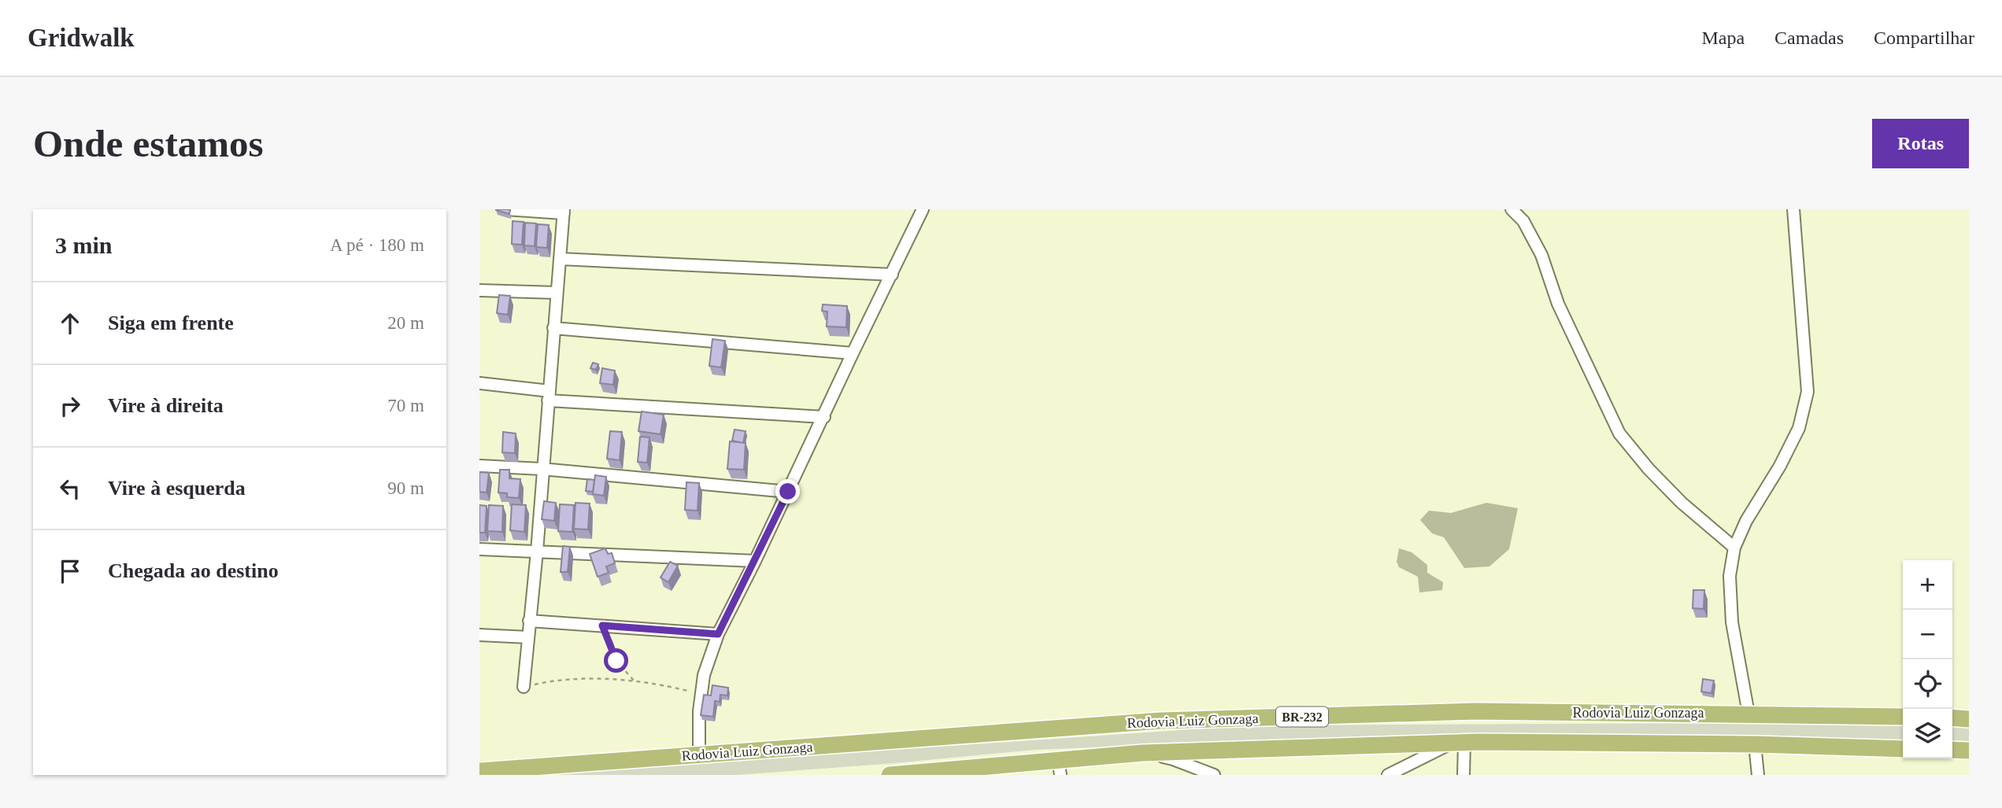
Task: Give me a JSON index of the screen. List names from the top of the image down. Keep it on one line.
{"streets":{"highway":["Rodovia Luiz Gonzaga","BR-232"]},"page":{"header":"Gridwalk","nav":["Mapa","Camadas","Compartilhar"],"buttons":"Rotas","title":"Onde estamos","heading":["3 min","A pé · 180 m"],"list":[["Siga em frente","20 m"],["Vire à direita","70 m"],["Vire à esquerda","90 m"],"Chegada ao destino"],"map_buttons":["+","−"]}}
